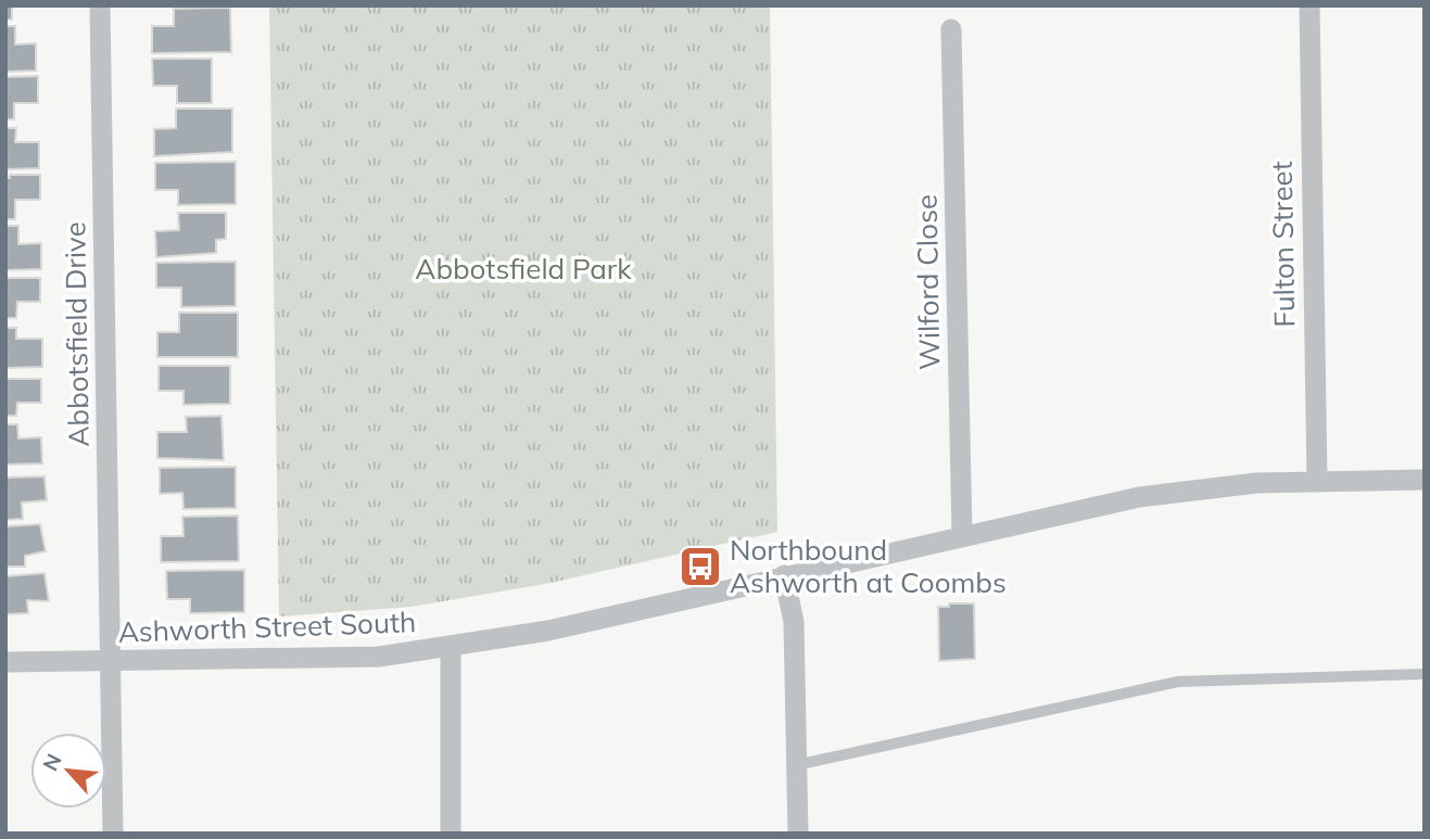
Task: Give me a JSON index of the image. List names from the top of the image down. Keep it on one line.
{"streets":{"street":["Fulton Street","Wilford Close","Abbotsfield Drive","Ashworth Street South"]},"crossings":[["Fulton Street","Ashworth Street South"],["Wilford Close","Ashworth Street South"],["Abbotsfield Drive","Ashworth Street South"]],"parks":["Abbotsfield Park"],"places":{"bus stop":["Northbound Ashworth at Coombs"]},"north":"top left"}
